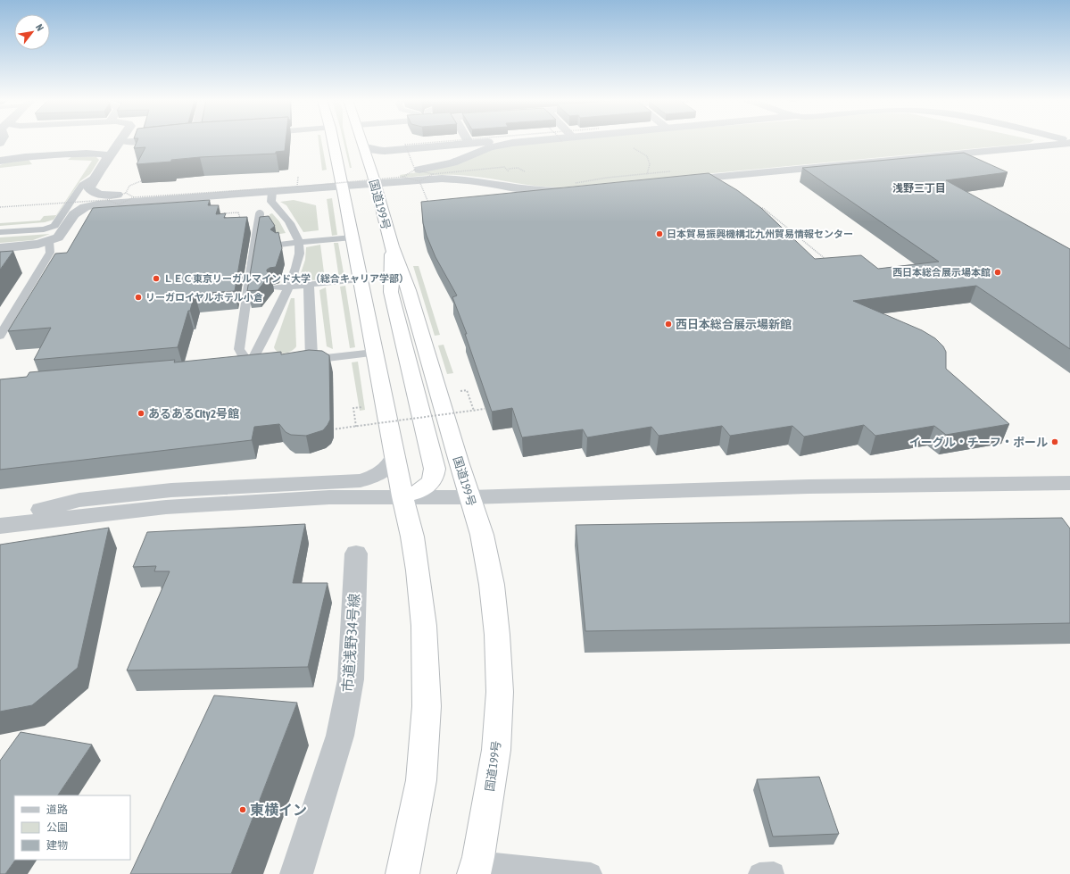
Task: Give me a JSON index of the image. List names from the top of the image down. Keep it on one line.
{"streets":{"highway":["国道199号"],"street":["市道浅野34号線"]},"districts":["浅野三丁目"],"places":["日本貿易振興機構北九州貿易情報センター","西日本総合展示場本館","ＬＥＣ東京リーガルマインド大学（総合キャリア学部）","リーガロイヤルホテル小倉","西日本総合展示場新館","あるあるCity2号館","イーグル・チーフ・ポール","東横イン"],"legend":["道路","公園","建物"],"north":"top right"}
